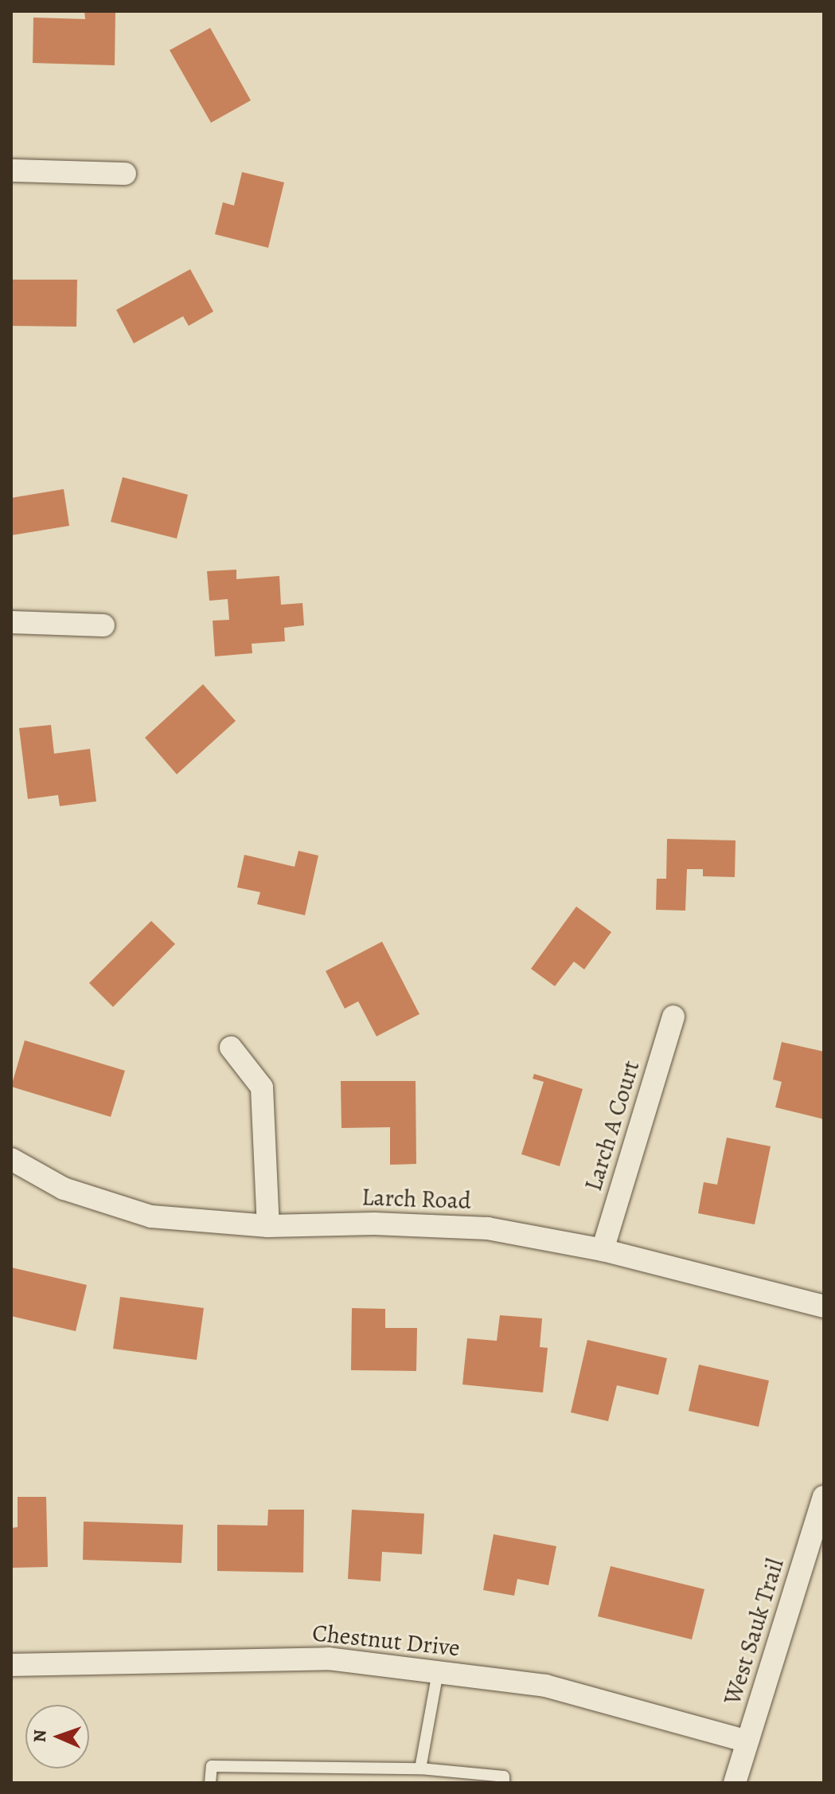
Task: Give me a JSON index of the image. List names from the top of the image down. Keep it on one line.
{"streets":{"street":["Larch A Court","Larch Road","West Sauk Trail","Chestnut Drive"]},"crossings":[["Larch A Court","Larch Road"],["West Sauk Trail","Chestnut Drive"]],"north":"left"}
